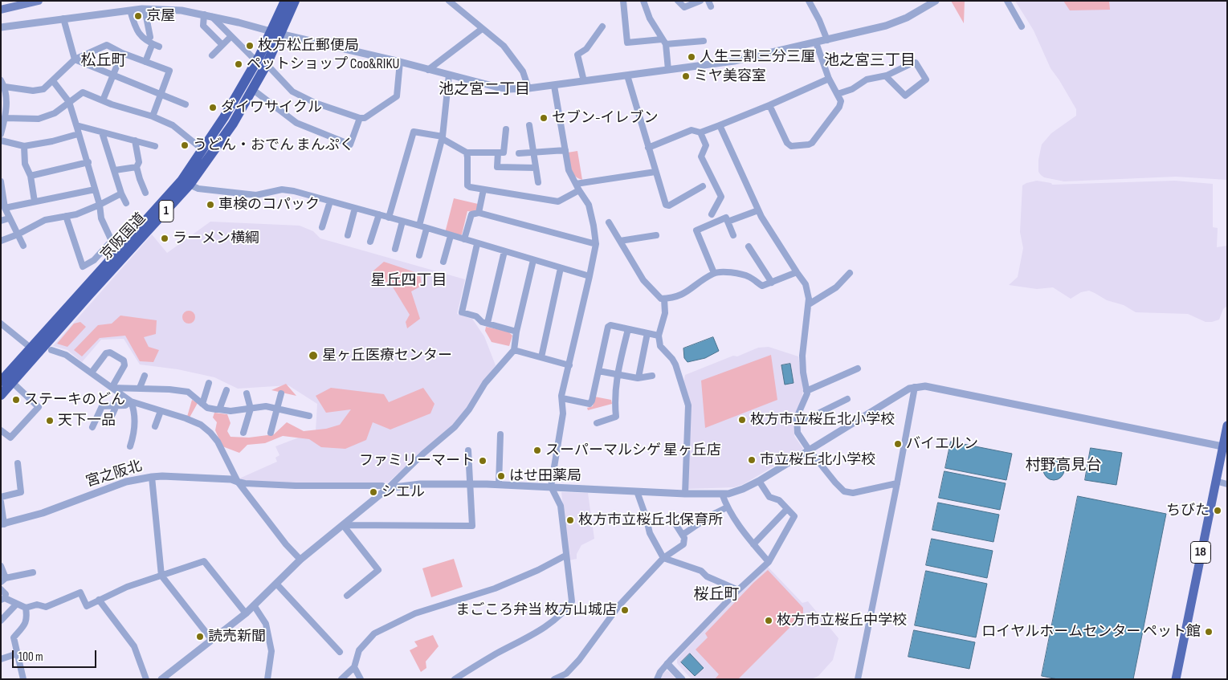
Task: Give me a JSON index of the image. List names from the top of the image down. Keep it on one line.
{"streets":{"highway":["1","京阪国道"],"main road":["18"],"street":["宮之阪北"]},"districts":["松丘町","池之宮三丁目","池之宮二丁目","星丘四丁目","村野高見台","桜丘町"],"places":["京屋","枚方松丘郵便局","人生三割三分三厘","ペットショップ Coo&RIKU","ミヤ美容室","ダイワサイクル","セブン-イレブン","うどん・おでん まんぷく","車検のコパック","ラーメン横綱","星ヶ丘医療センター","ステーキのどん","枚方市立桜丘北小学校","天下一品","バイエルン","スーパーマルシゲ 星ヶ丘店","市立桜丘北小学校","ファミリーマート","はせ田薬局","シエル","ちびた","枚方市立桜丘北保育所","まごころ弁当 枚方山城店","枚方市立桜丘中学校","ロイヤルホームセンター ペット館","読売新聞"],"scale_bar":"100 m"}
